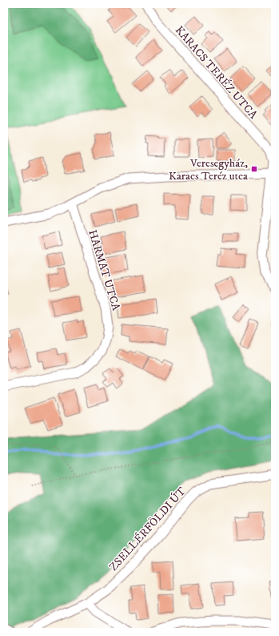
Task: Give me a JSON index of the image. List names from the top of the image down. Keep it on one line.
{"streets":{"street":["KARACS TERÉZ UTCA","HARMAT UTCA","ZSELLÉRFÖLDI ÚT"]},"places":{"transit":["Veresegyház, Karacs Teréz utca"]}}
